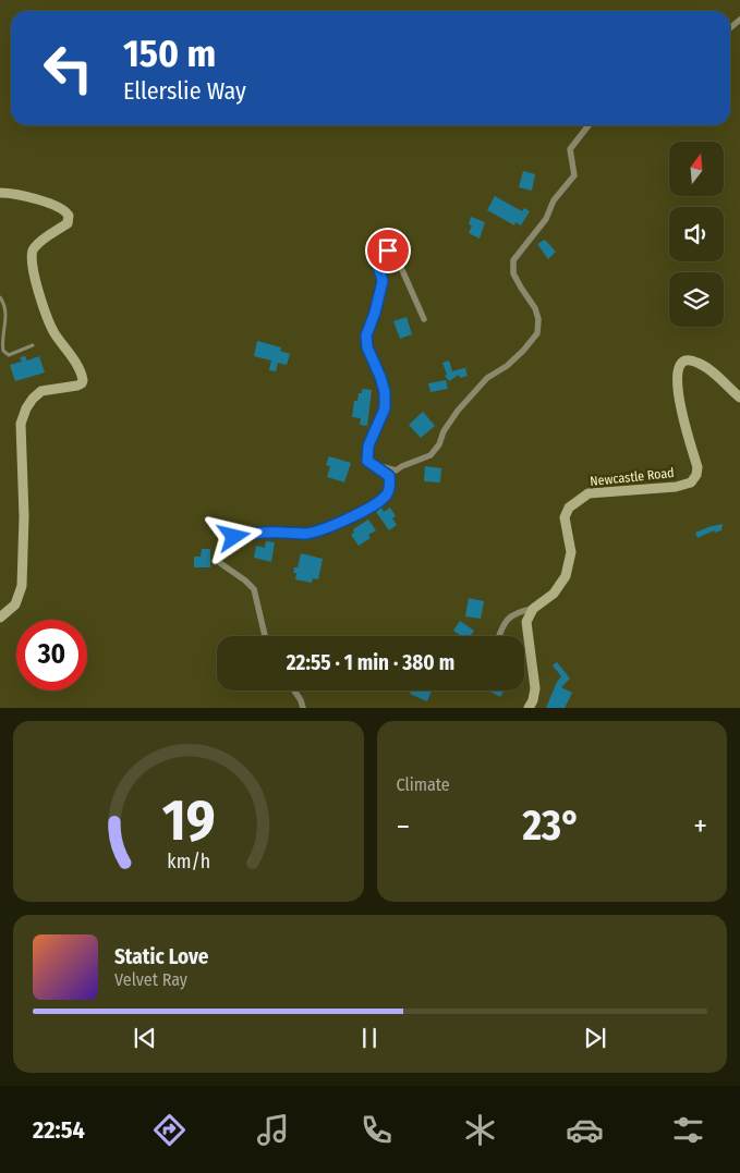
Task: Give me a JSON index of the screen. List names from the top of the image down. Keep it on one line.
{"streets":{"main road":["Newcastle Road"]},"north":"top","page":{"turn":["150 m","Ellerslie Way"],"limit":"30","trip":"22:55 · 1 min · 380 m","tile":"Climate","heat":["−","23°","+"],"song":["Static Love","Velvet Ray"],"tabs":"22:54","gauge":["19","km/h"]}}
